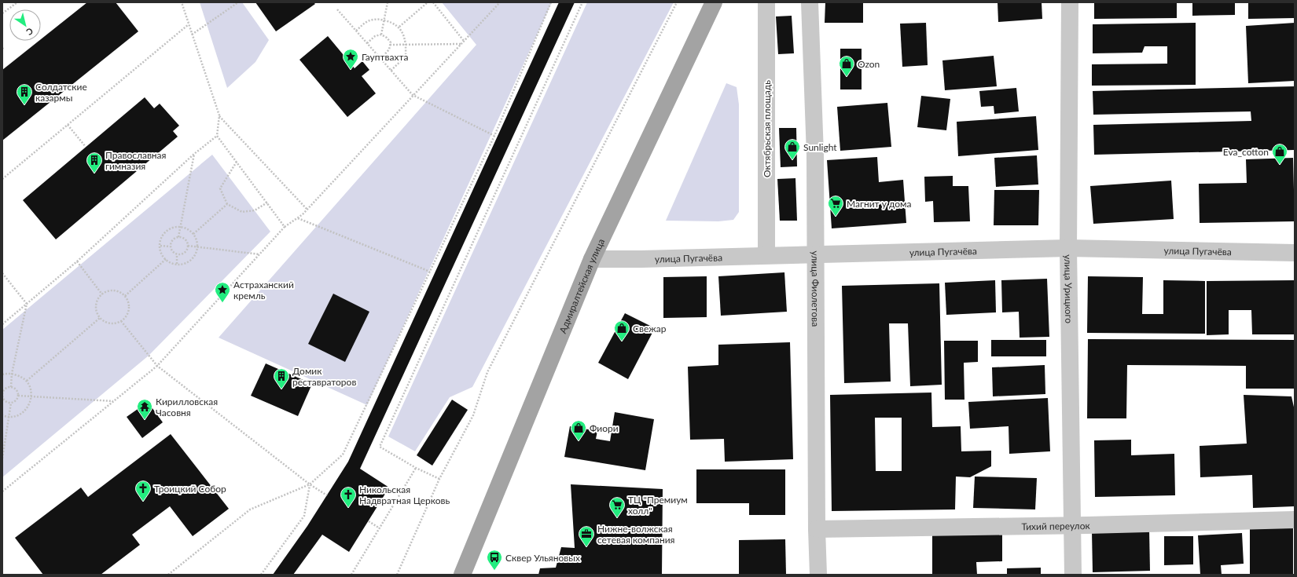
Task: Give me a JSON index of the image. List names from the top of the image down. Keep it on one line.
{"streets":{"main road":["Адмиралтейская улица"],"street":["Октябрьская площадь","улица Пугачёва","улица Фиолетова","улица Урицкого","Тихий переулок"]},"crossings":[["Октябрьская площадь","улица Пугачёва"],["улица Пугачёва","Адмиралтейская улица"],["улица Пугачёва","улица Фиолетова"],["улица Пугачёва","улица Урицкого"],["улица Фиолетова","Тихий переулок"],["улица Урицкого","Тихий переулок"]],"places":{"place":["Гауптвахта","Астраханский кремль"],"shop":["Ozon","Sunlight","Eva_cotton","Свежар","Фиори"],"building":["Солдатские казармы","Православная гимназия","Домик реставраторов"],"supermarket":["Магнит у дома","ТЦ \"Премиум холл\""],"temple":["Кирилловская Часовня"],"church":["Троицкий Собор","Никольская Надвратная Церковь"],"office":["Нижне-волжская сетевая компания"],"bus stop":["Сквер Ульяновых"]},"north":"bottom right"}
